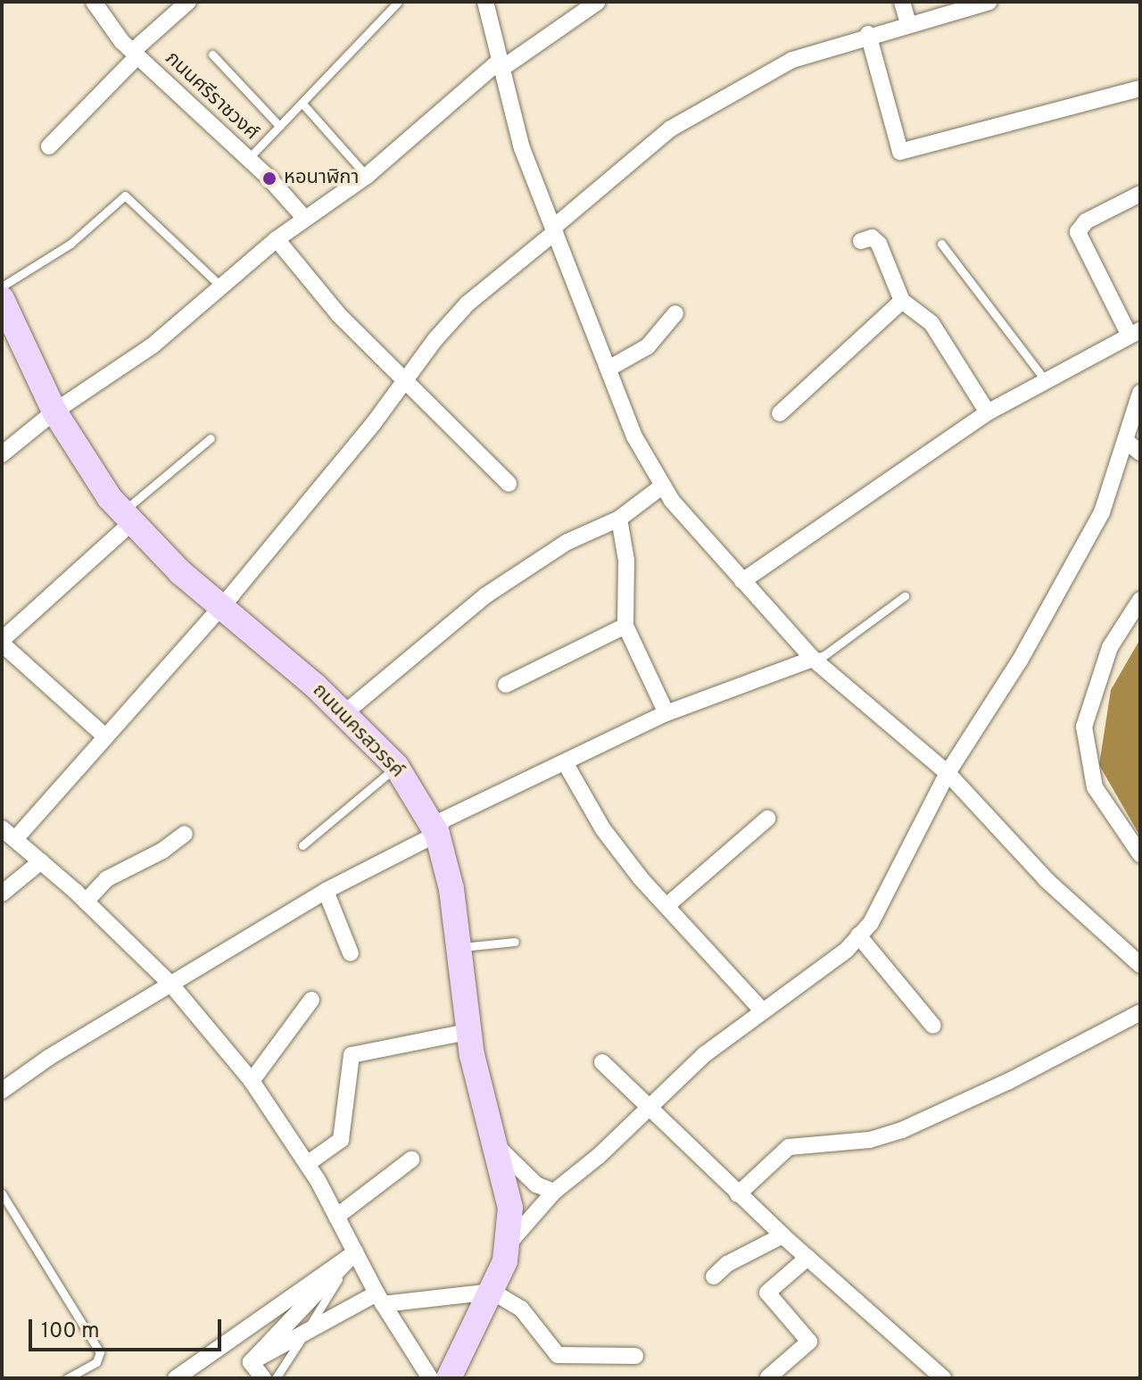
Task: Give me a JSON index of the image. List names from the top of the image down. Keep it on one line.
{"streets":{"main road":["ถนนนครสวรรค์"],"street":["ภนนศรีราชวงศ์"]},"places":["หอนาฬิกา"],"scale_bar":"100 m"}
